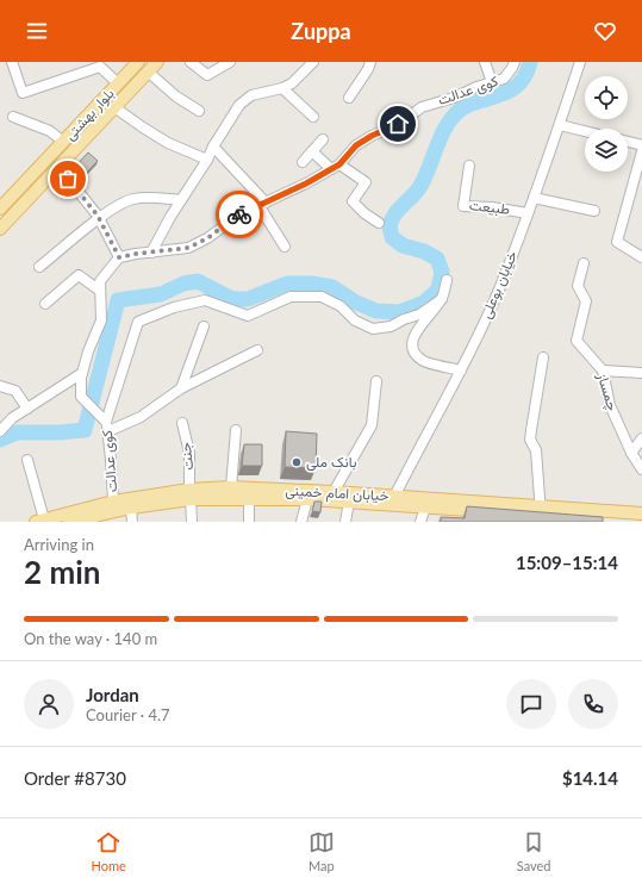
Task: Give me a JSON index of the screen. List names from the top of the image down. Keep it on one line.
{"streets":{"main road":["بلوار بهشتی","خیابان امام خمینی"],"street":["کوی عدالت","طبيعت","خیابان بوعلی","چمساز","جنت"]},"crossings":[["کوی عدالت","خیابان امام خمینی"],["طبيعت","خیابان بوعلی"],["خیابان بوعلی","خیابان امام خمینی"],["جنت","خیابان امام خمینی"]],"places":["بانک ملی"],"page":{"header":"Zuppa","heading":["2 min","Arriving in","15:09–15:14"],"panel":["Jordan","Courier · 4.7","Order #8730","$14.14"],"bar":"On the way · 140 m","tabs":["Home","Map","Saved"]}}
